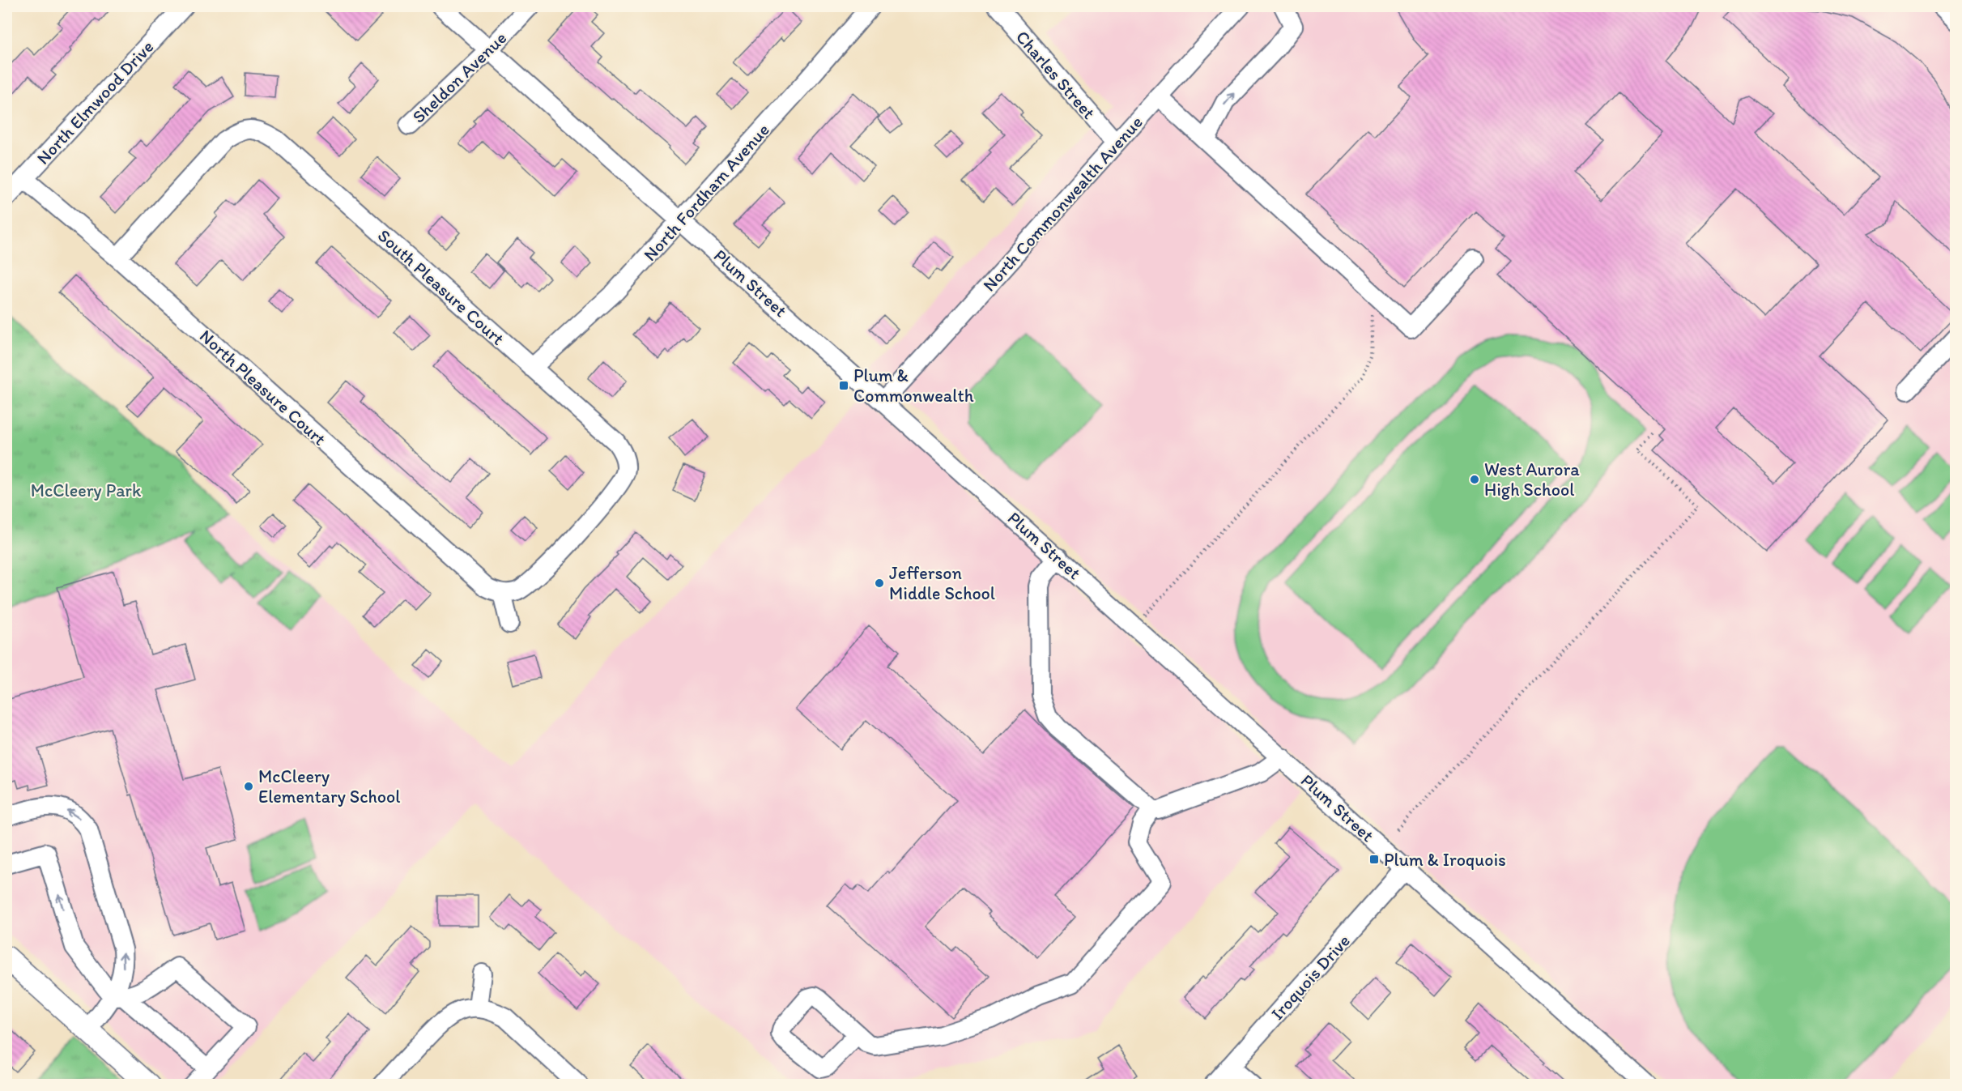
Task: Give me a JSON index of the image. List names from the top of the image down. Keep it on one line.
{"streets":{"street":["Charles Street","Sheldon Avenue","North Elmwood Drive","North Fordham Avenue","North Commonwealth Avenue","Plum Street","South Pleasure Court","North Pleasure Court","Iroquois Drive"]},"crossings":[["Charles Street","North Commonwealth Avenue"],["Sheldon Avenue","Plum Street"],["North Elmwood Drive","North Pleasure Court"],["North Fordham Avenue","Plum Street"],["North Fordham Avenue","South Pleasure Court"],["North Commonwealth Avenue","Plum Street"],["Plum Street","Iroquois Drive"],["South Pleasure Court","North Pleasure Court"]],"parks":["McCleery Park"],"places":{"transit":["Plum & Commonwealth","Plum & Iroquois"],"other":["West Aurora High School","Jefferson Middle School","McCleery Elementary School"]}}
